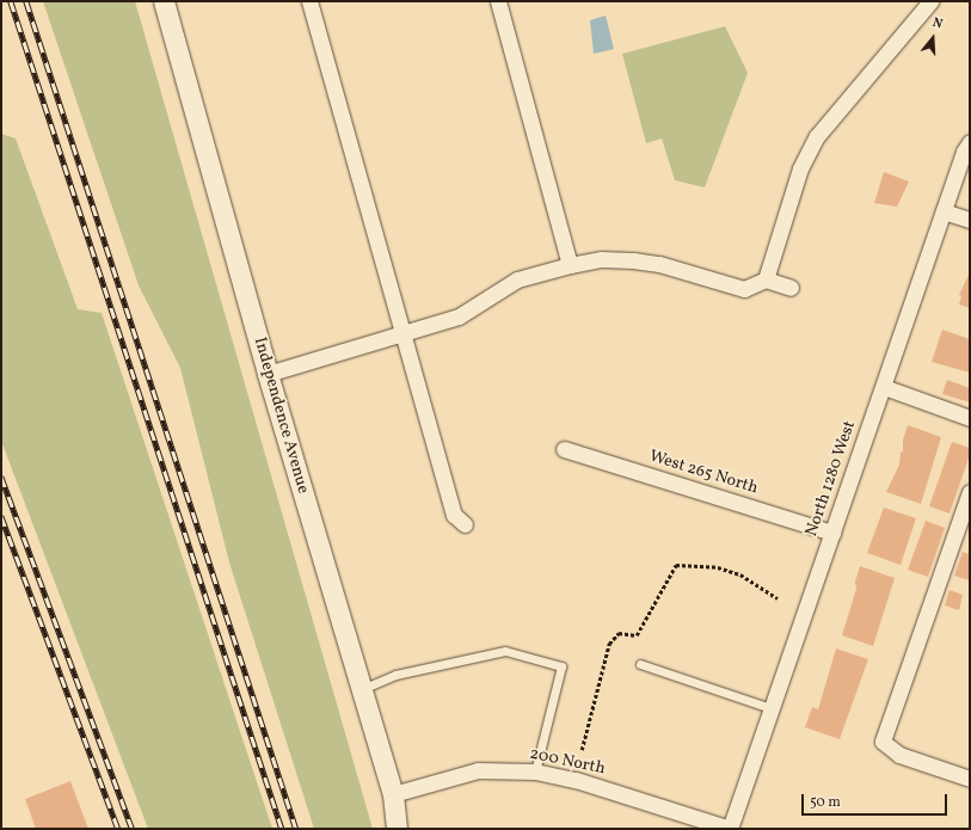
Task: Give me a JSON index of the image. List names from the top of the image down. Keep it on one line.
{"streets":{"street":["Independence Avenue","West 265 North","North 1280 West","200 North"]},"crossings":[["Independence Avenue","200 North"],["West 265 North","North 1280 West"],["North 1280 West","200 North"]],"scale_bar":"50 m","north":"top"}
